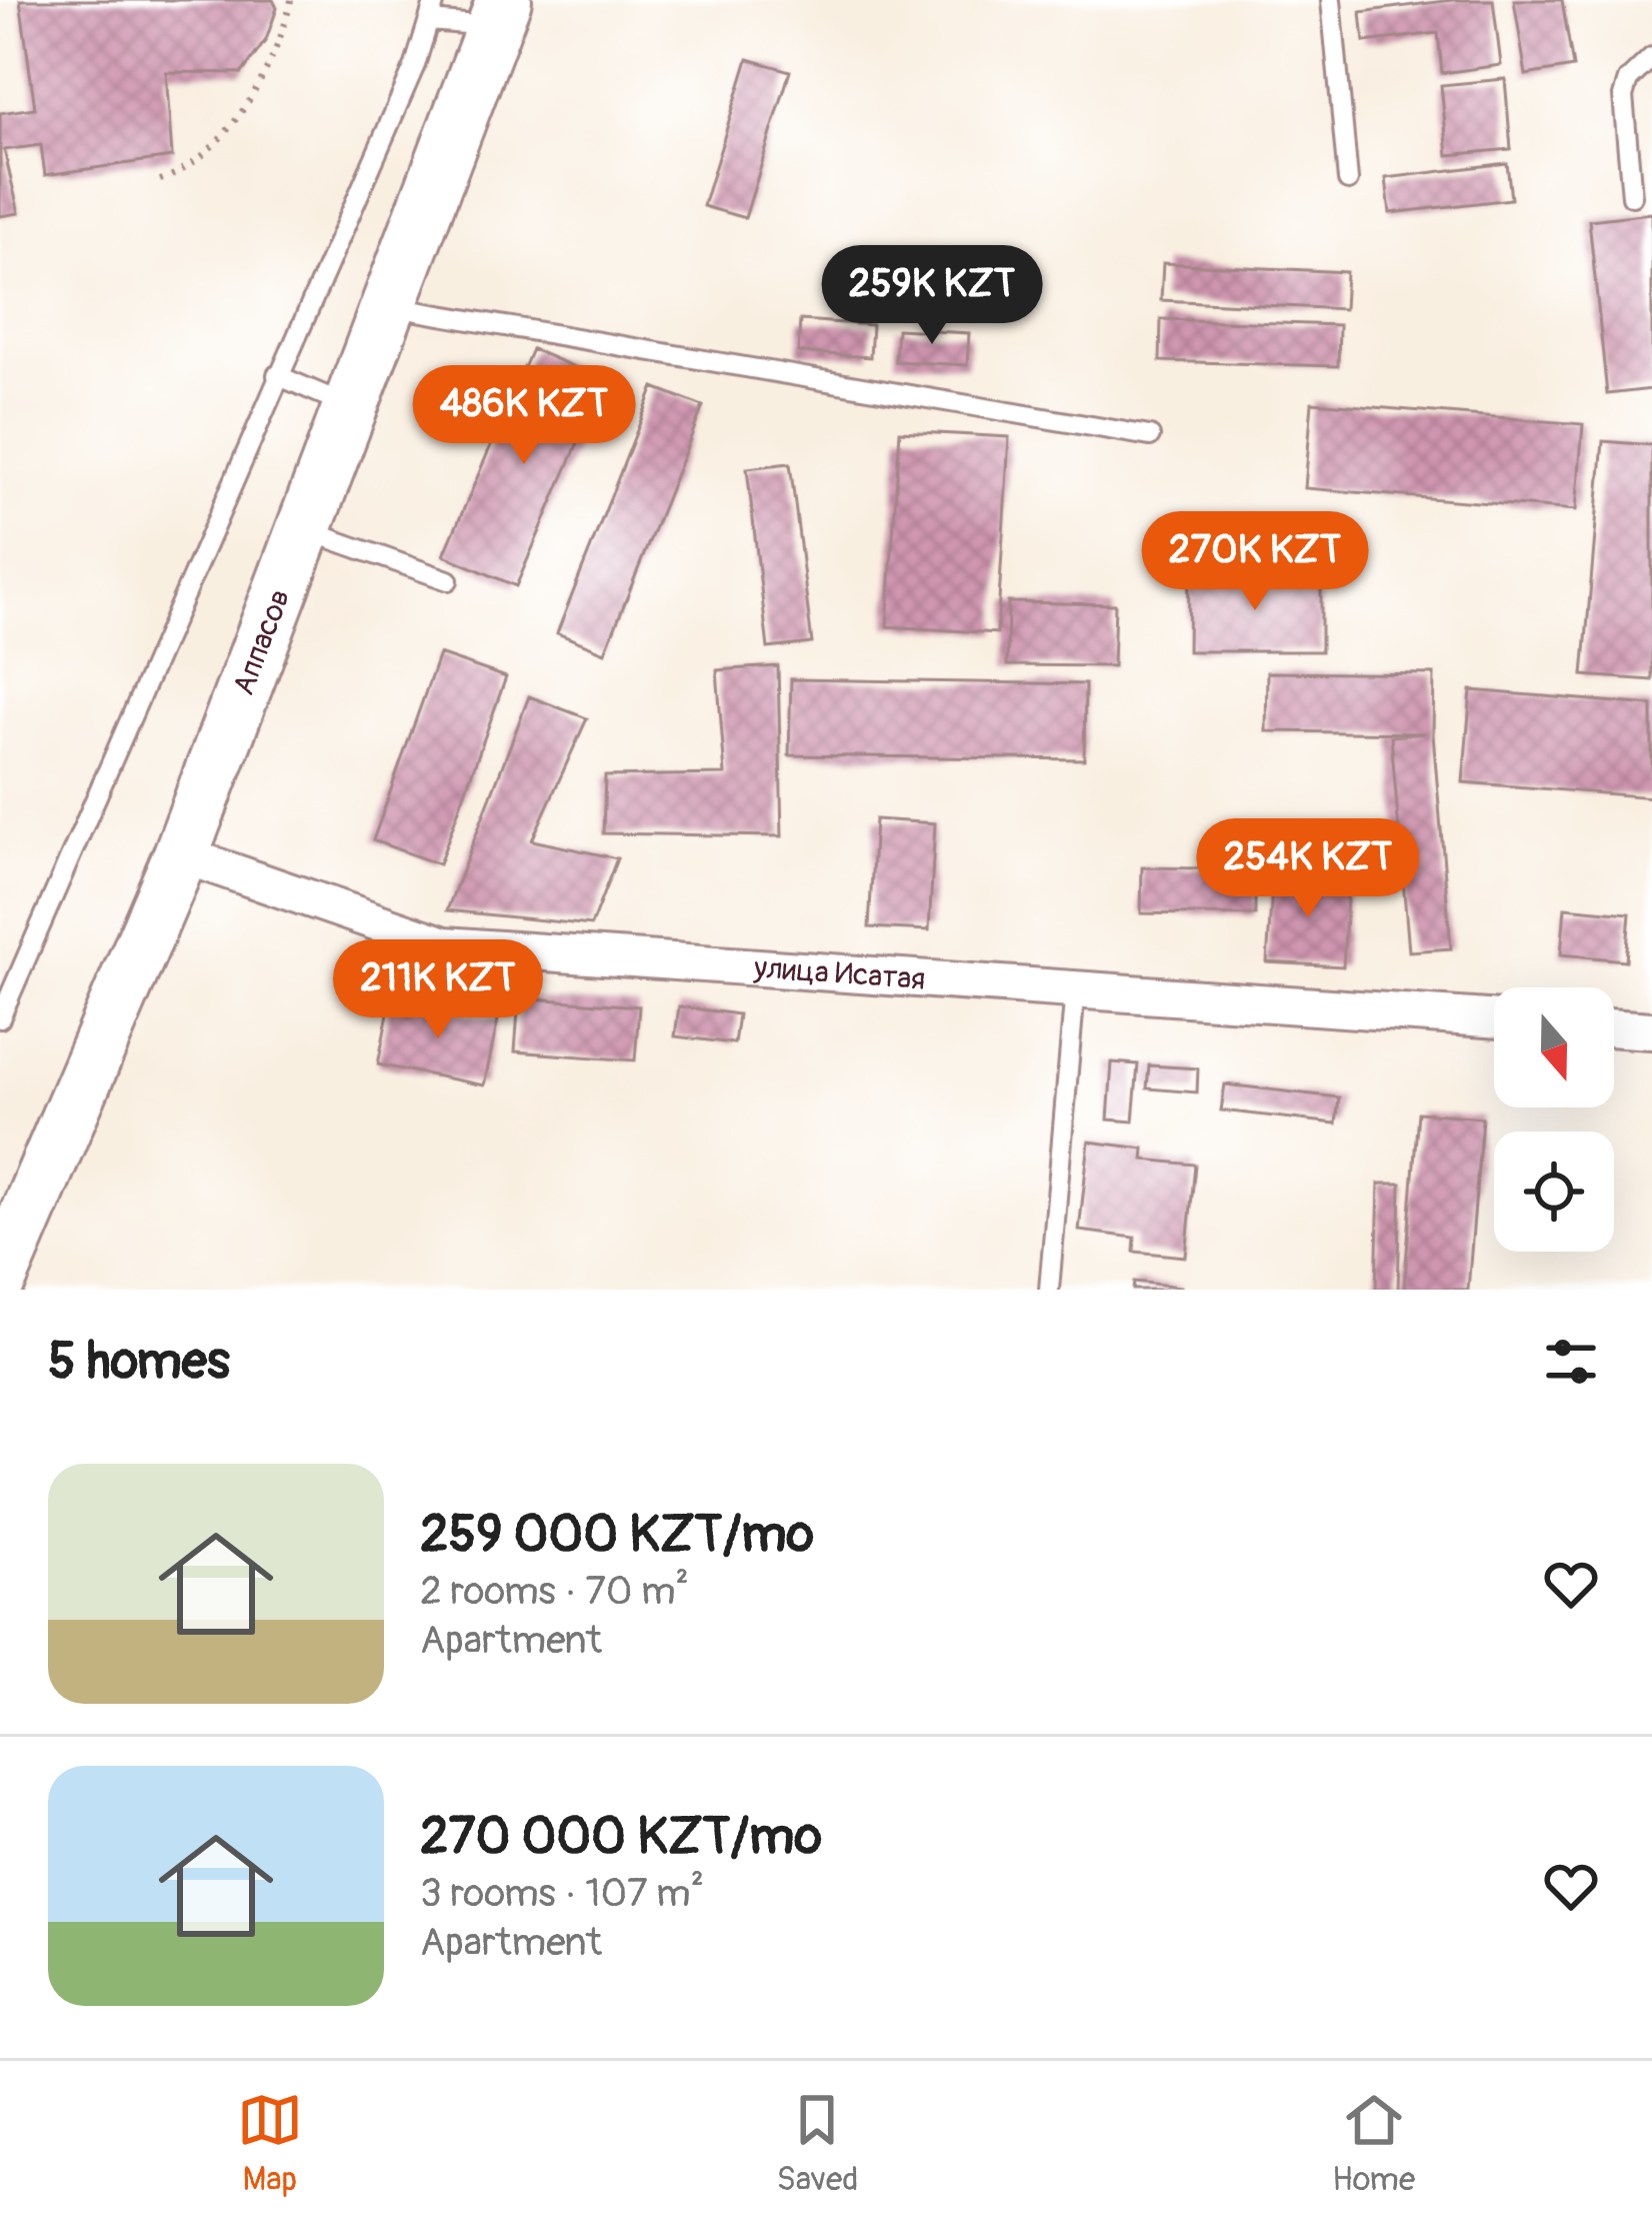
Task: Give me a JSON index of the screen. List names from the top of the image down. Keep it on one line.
{"streets":{"street":["Аппасов","улица Исатая"]},"crossings":[["Аппасов","улица Исатая"]],"north":"bottom","page":{"price":["259K KZT","486K KZT","270K KZT","254K KZT","211K KZT"],"heading":"5 homes","list":[{"name":"259 000 KZT/mo","note":"2 rooms · 70 m² · Apartment"},{"name":"270 000 KZT/mo","note":"3 rooms · 107 m² · Apartment"}],"tabs":["Map","Saved","Home"]}}
